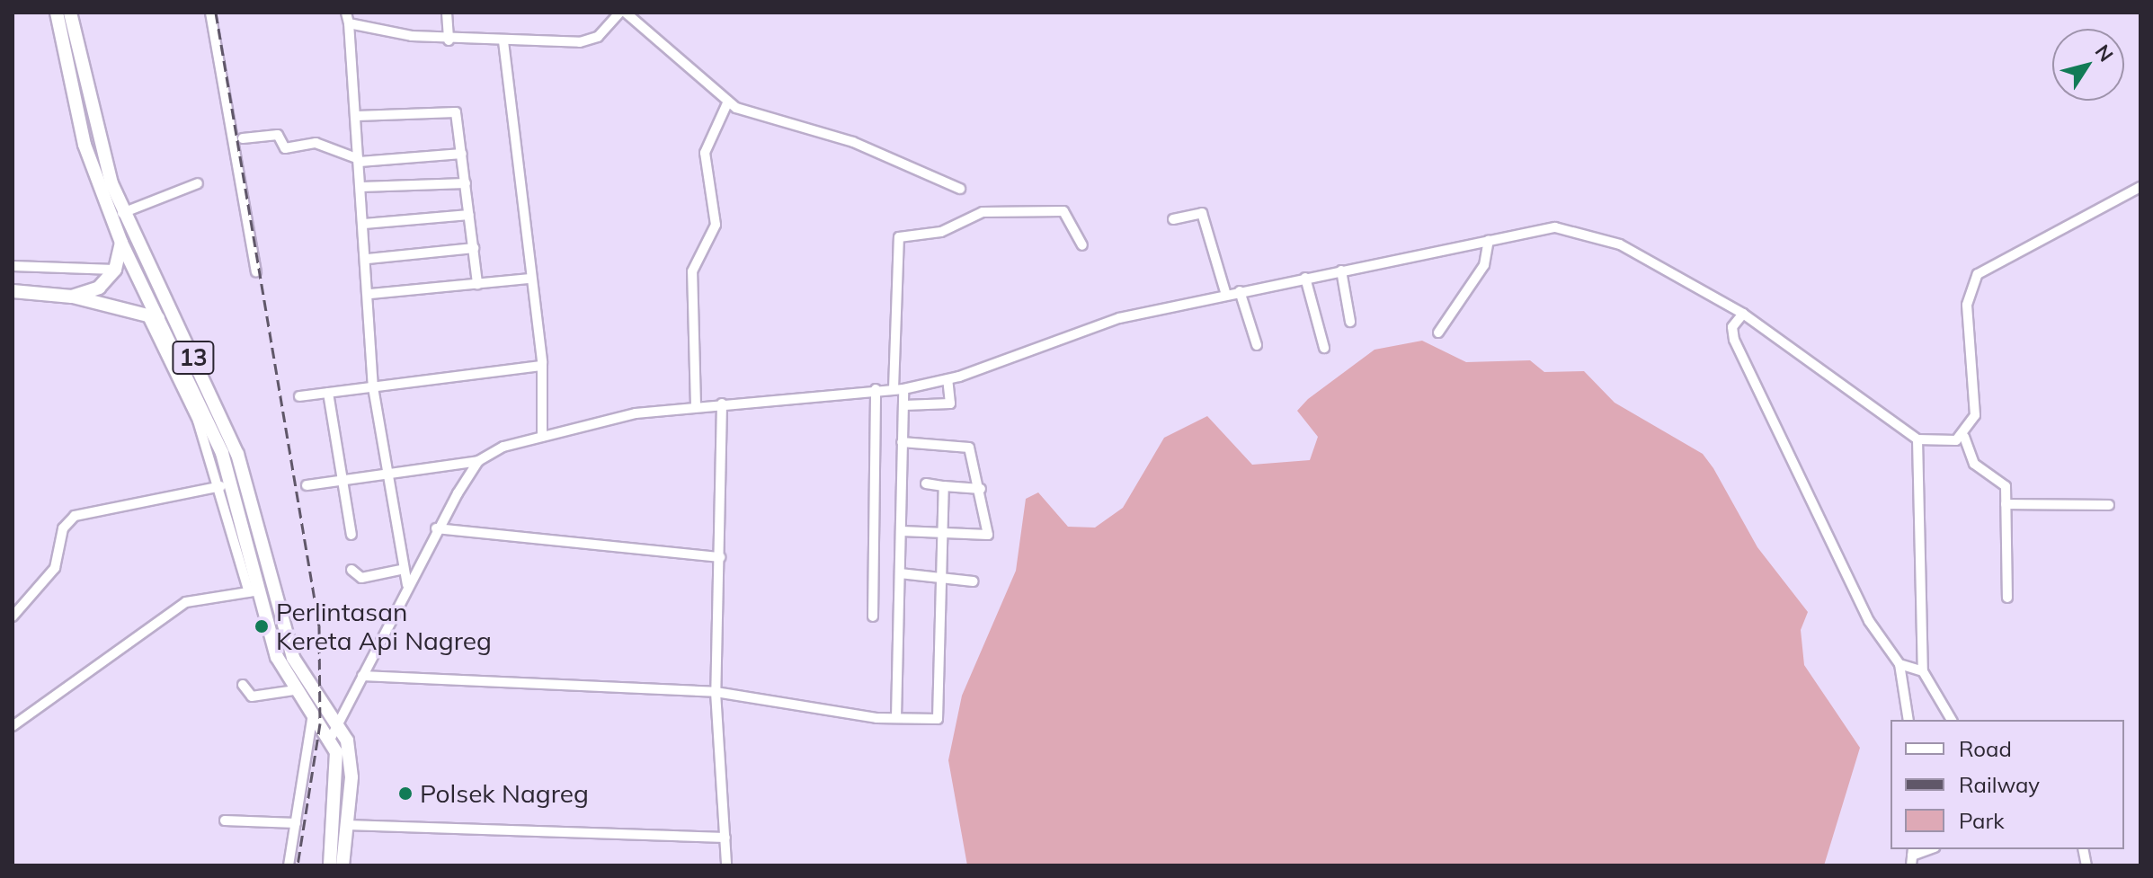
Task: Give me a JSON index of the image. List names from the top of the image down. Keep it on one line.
{"streets":{"highway":["13"]},"places":["Perlintasan Kereta Api Nagreg","Polsek Nagreg"],"legend":["Road","Railway","Park"],"north":"top right"}
